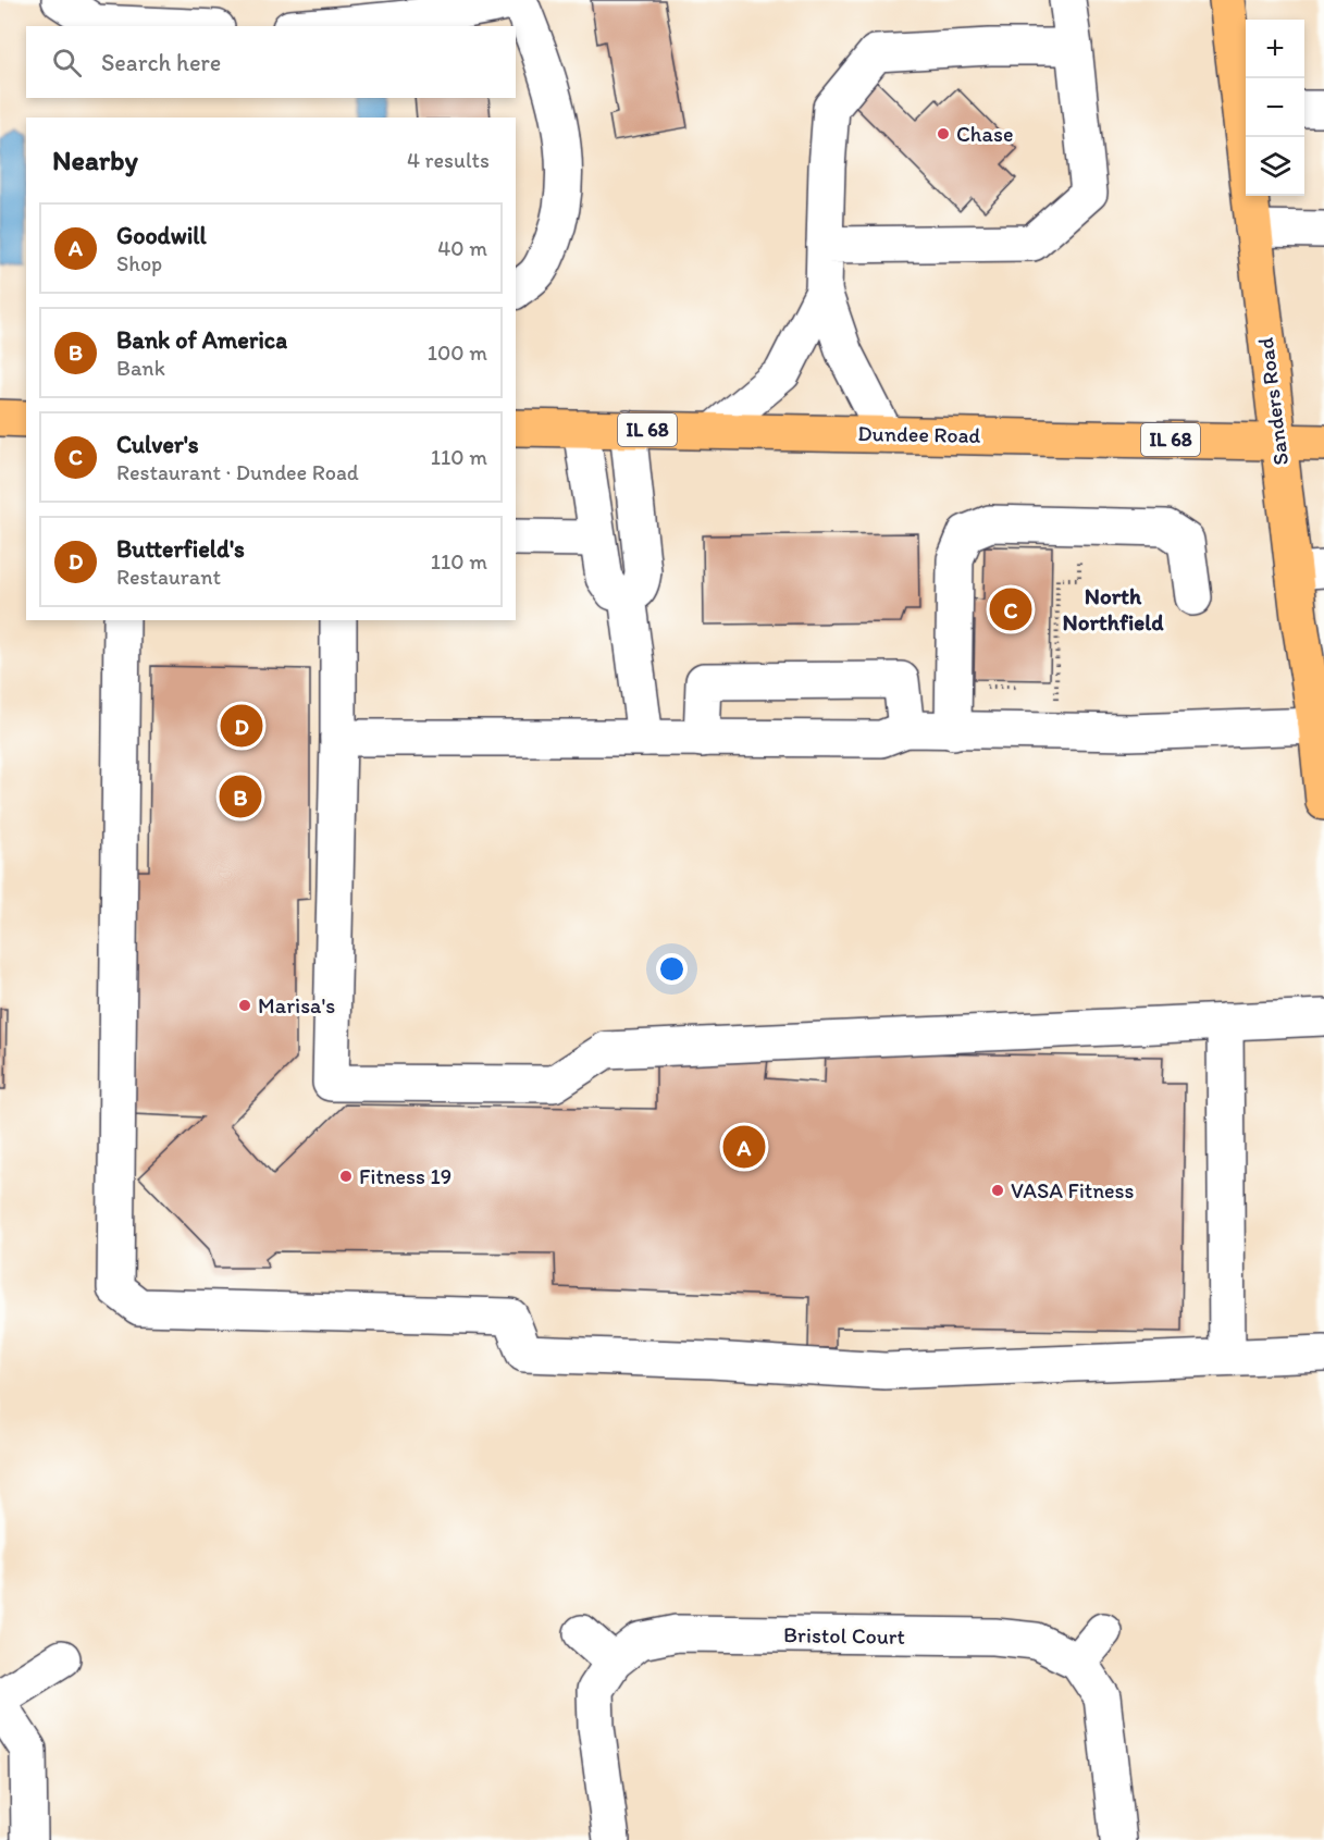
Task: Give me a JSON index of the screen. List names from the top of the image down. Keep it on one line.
{"streets":{"main road":["Sanders Road","IL 68","Dundee Road"],"street":["Bristol Court"]},"crossings":[["Sanders Road","Dundee Road"]],"districts":["North Northfield"],"places":["Chase","Marisa's","Fitness 19","VASA Fitness"],"page":{"map_buttons":["+","−"],"search":"Search here","heading":["Nearby","4 results"],"list":[{"mark":"A","name":"Goodwill","note":"Shop","value":"40 m"},{"mark":"B","name":"Bank of America","note":"Bank","value":"100 m"},{"mark":"C","name":"Culver's","note":"Restaurant · Dundee Road","value":"110 m"},{"mark":"D","name":"Butterfield's","note":"Restaurant","value":"110 m"}],"pins":["C","D","B","A"]}}
